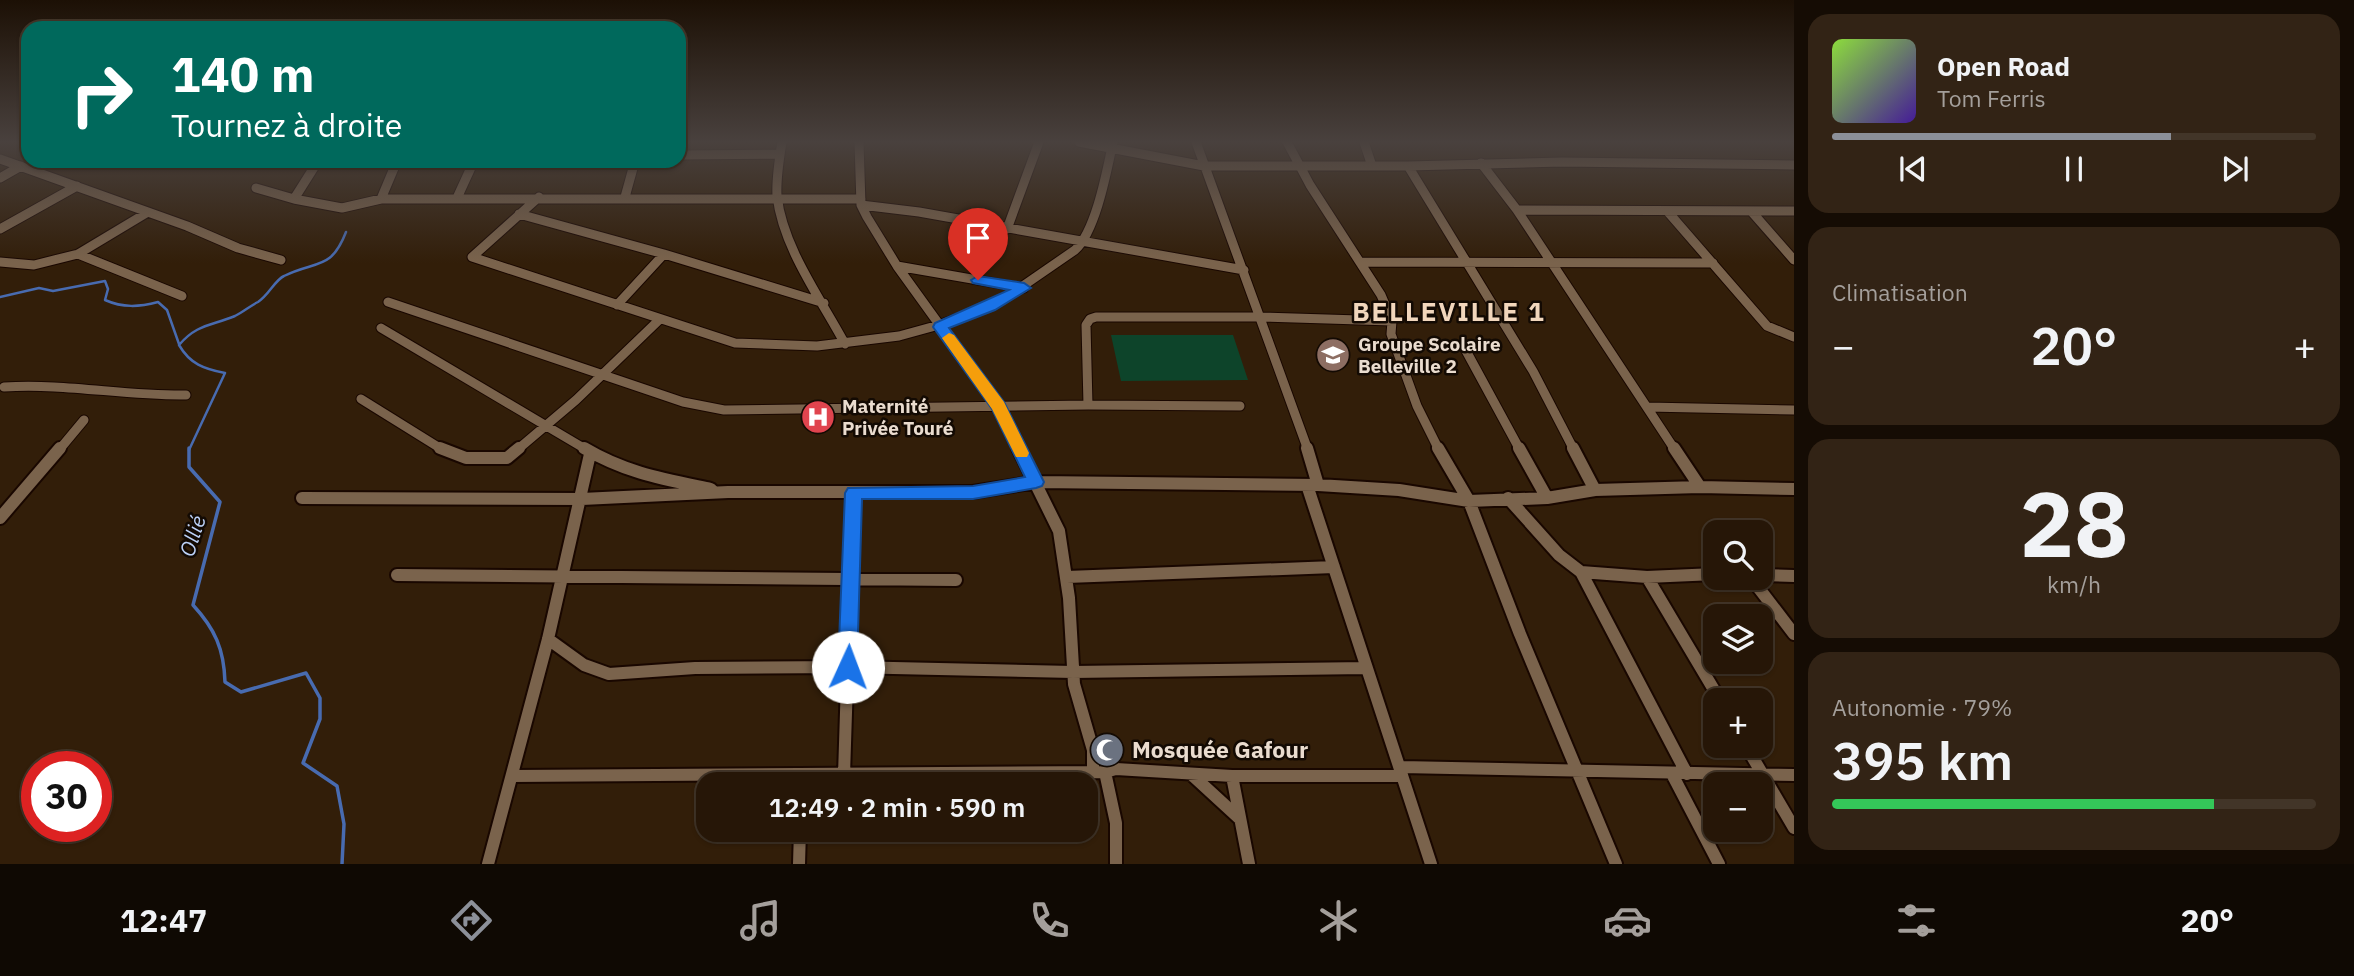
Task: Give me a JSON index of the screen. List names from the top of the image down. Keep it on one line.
{"districts":["BELLEVILLE 1"],"water":["Ollié"],"places":{"school or university":["Groupe Scolaire Belleville 2"],"hospital":["Maternité Privée Touré"],"mosque":["Mosquée Gafour"]},"page":{"turn":["140 m","Tournez à droite"],"song":["Open Road","Tom Ferris"],"tile":["Climatisation",["28","km/h"],["Autonomie · 79%","395 km"]],"heat":["−","20°","+"],"map_buttons":["+","−"],"limit":"30","trip":"12:49 · 2 min · 590 m","tabs":["12:47","20°"]}}
